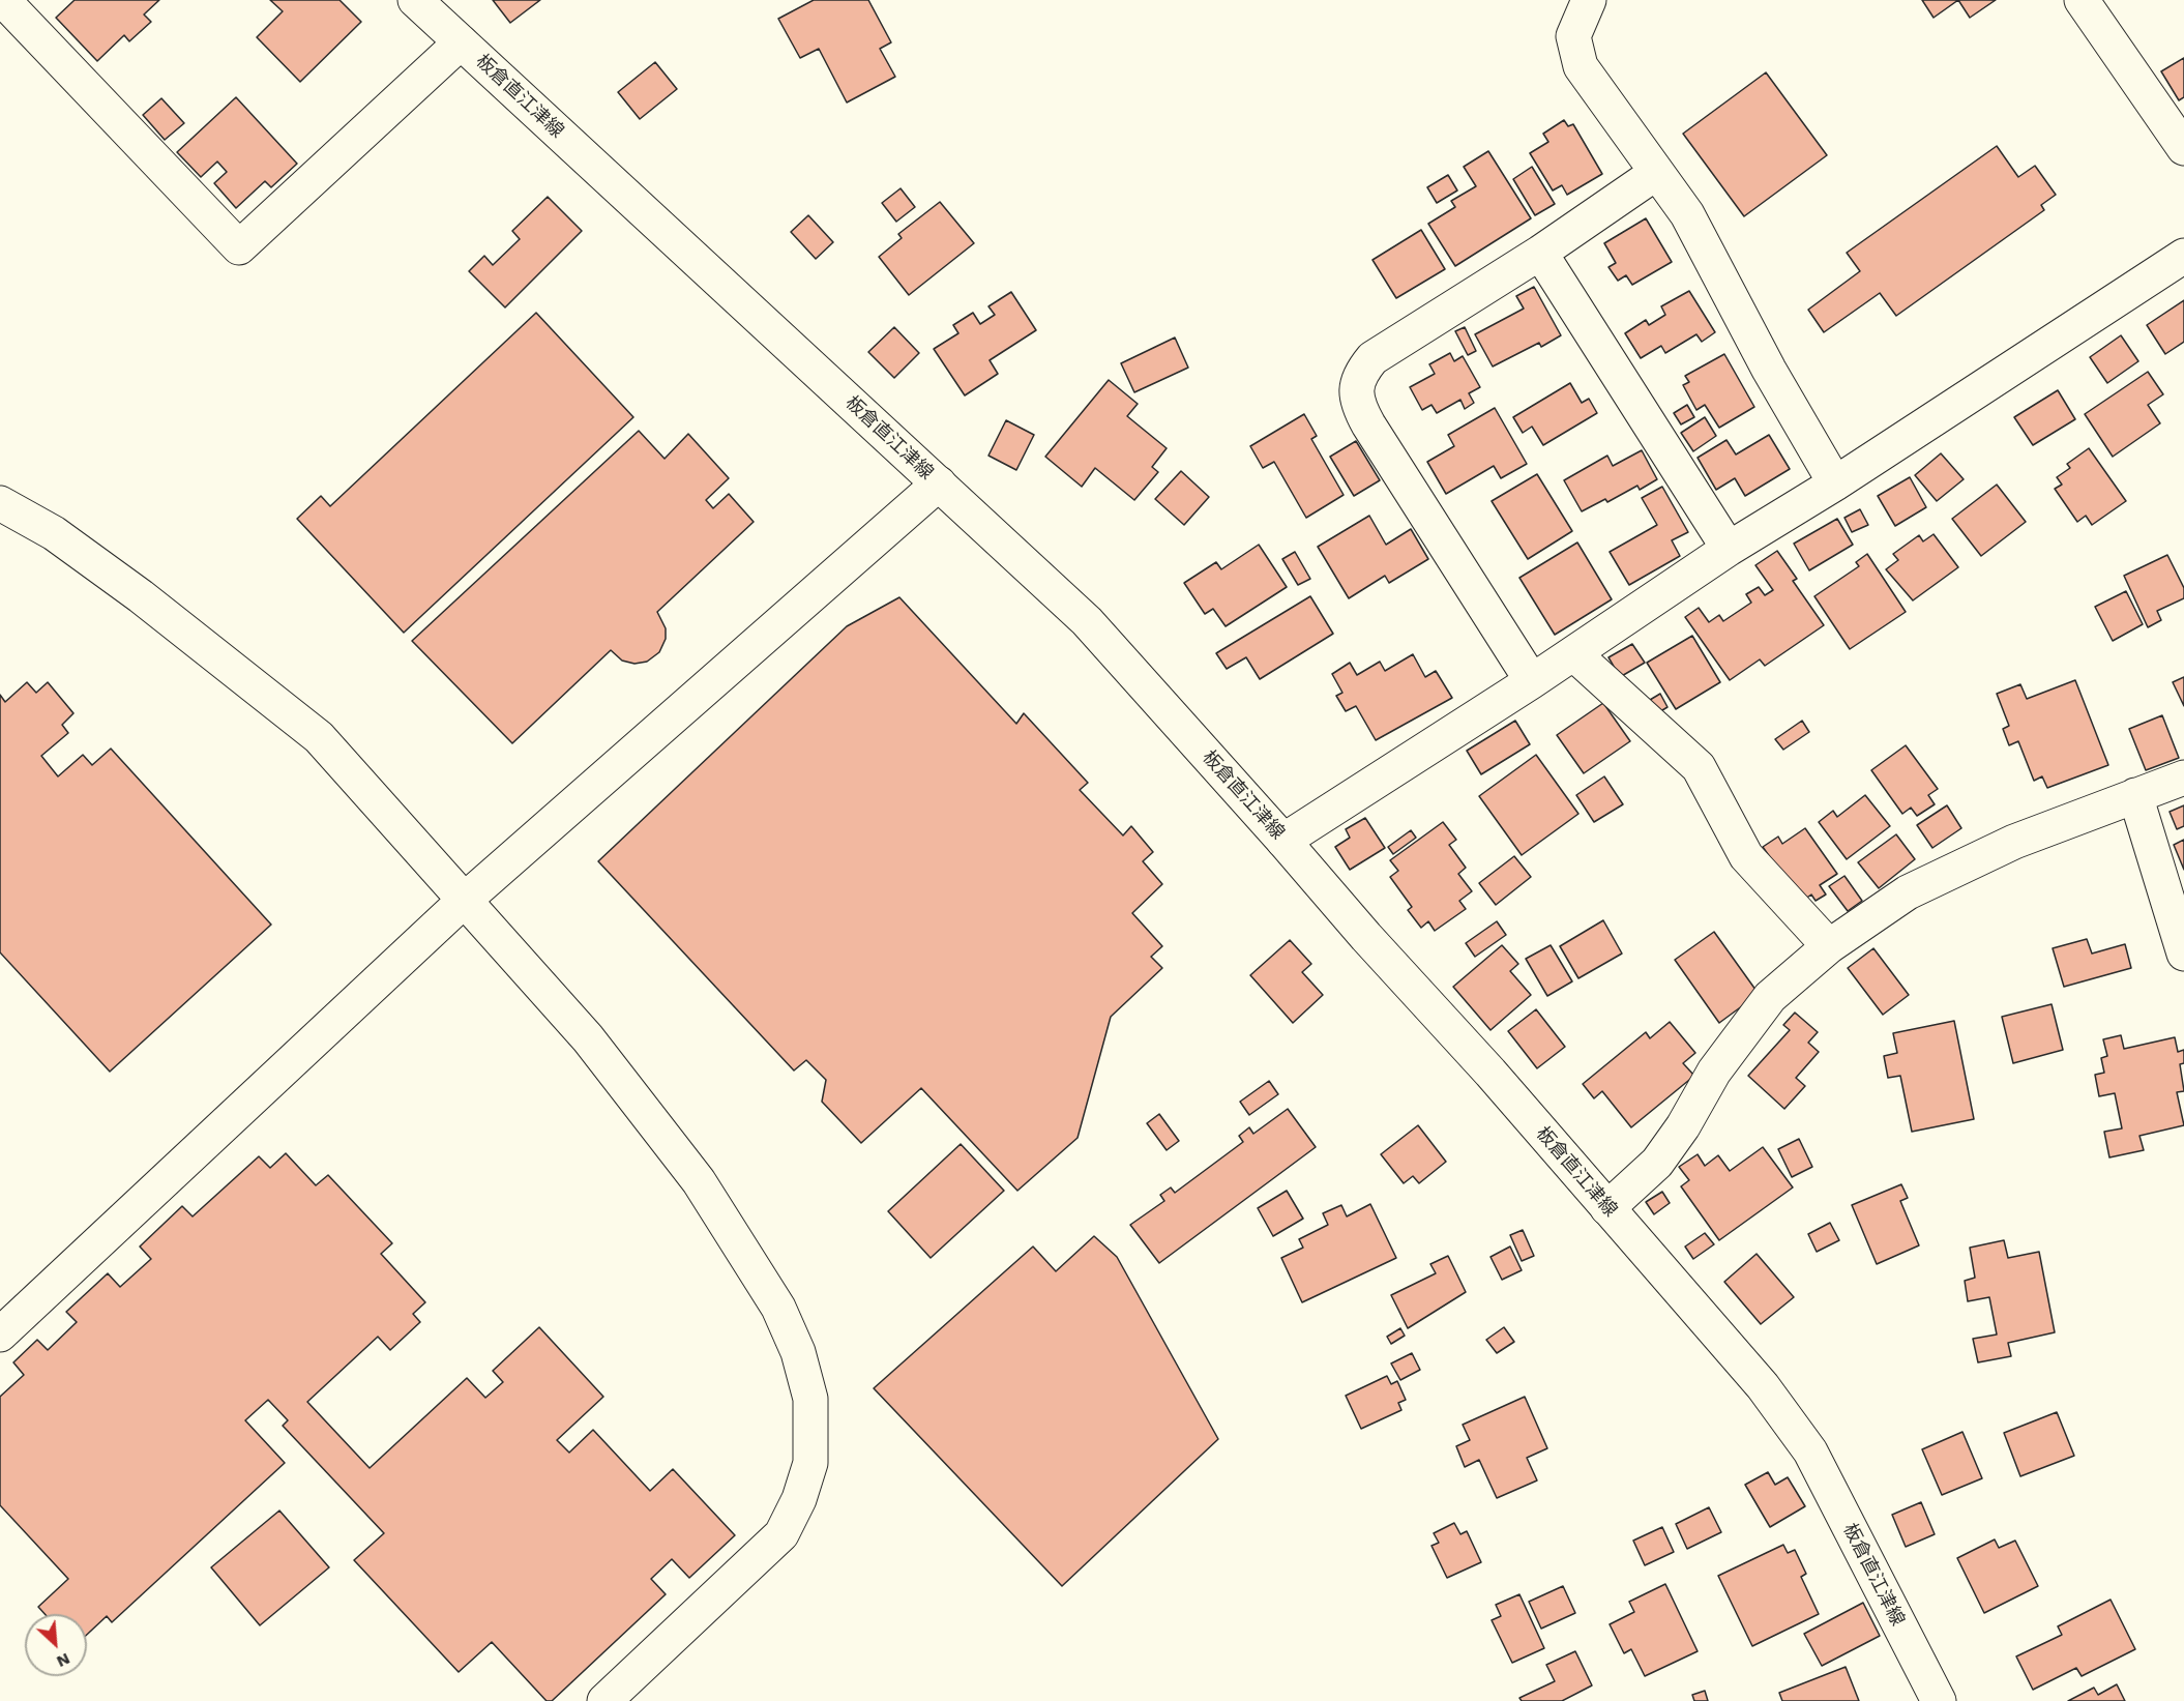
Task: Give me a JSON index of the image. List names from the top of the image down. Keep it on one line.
{"streets":{"street":["板倉直江津線"]},"north":"bottom right"}
